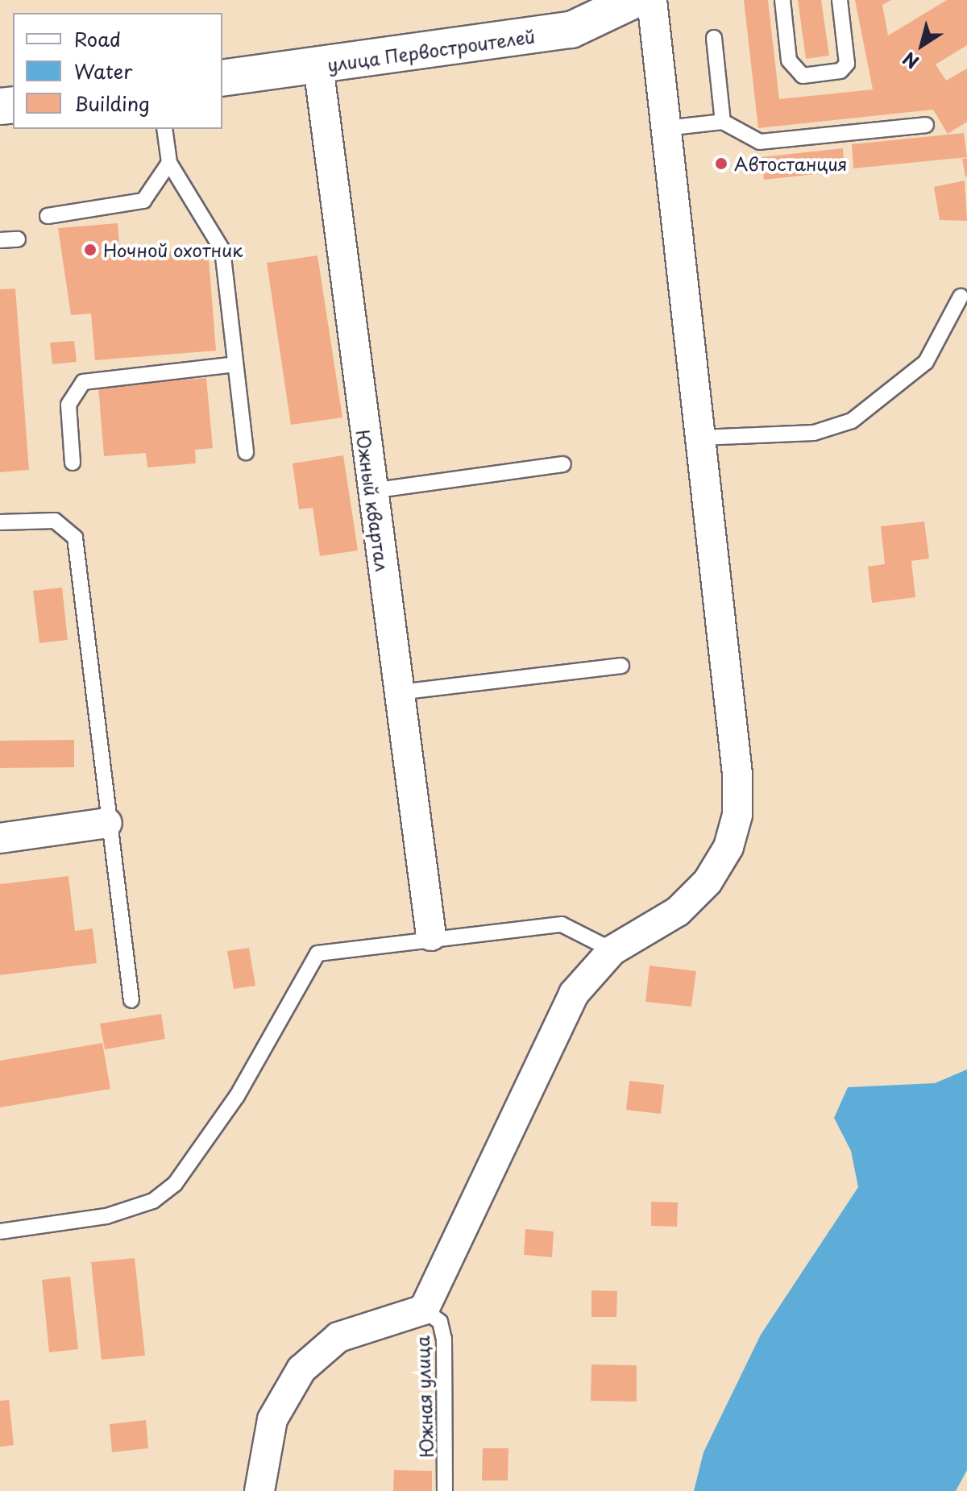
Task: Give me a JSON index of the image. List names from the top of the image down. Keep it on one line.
{"streets":{"street":["улица Первостроителей","Южный квартал"],"lane":["Южная улица"]},"crossings":[["улица Первостроителей","Южный квартал"]],"places":["Автостанция","Ночной охотник"],"legend":["Road","Water","Building"],"north":"bottom left"}
